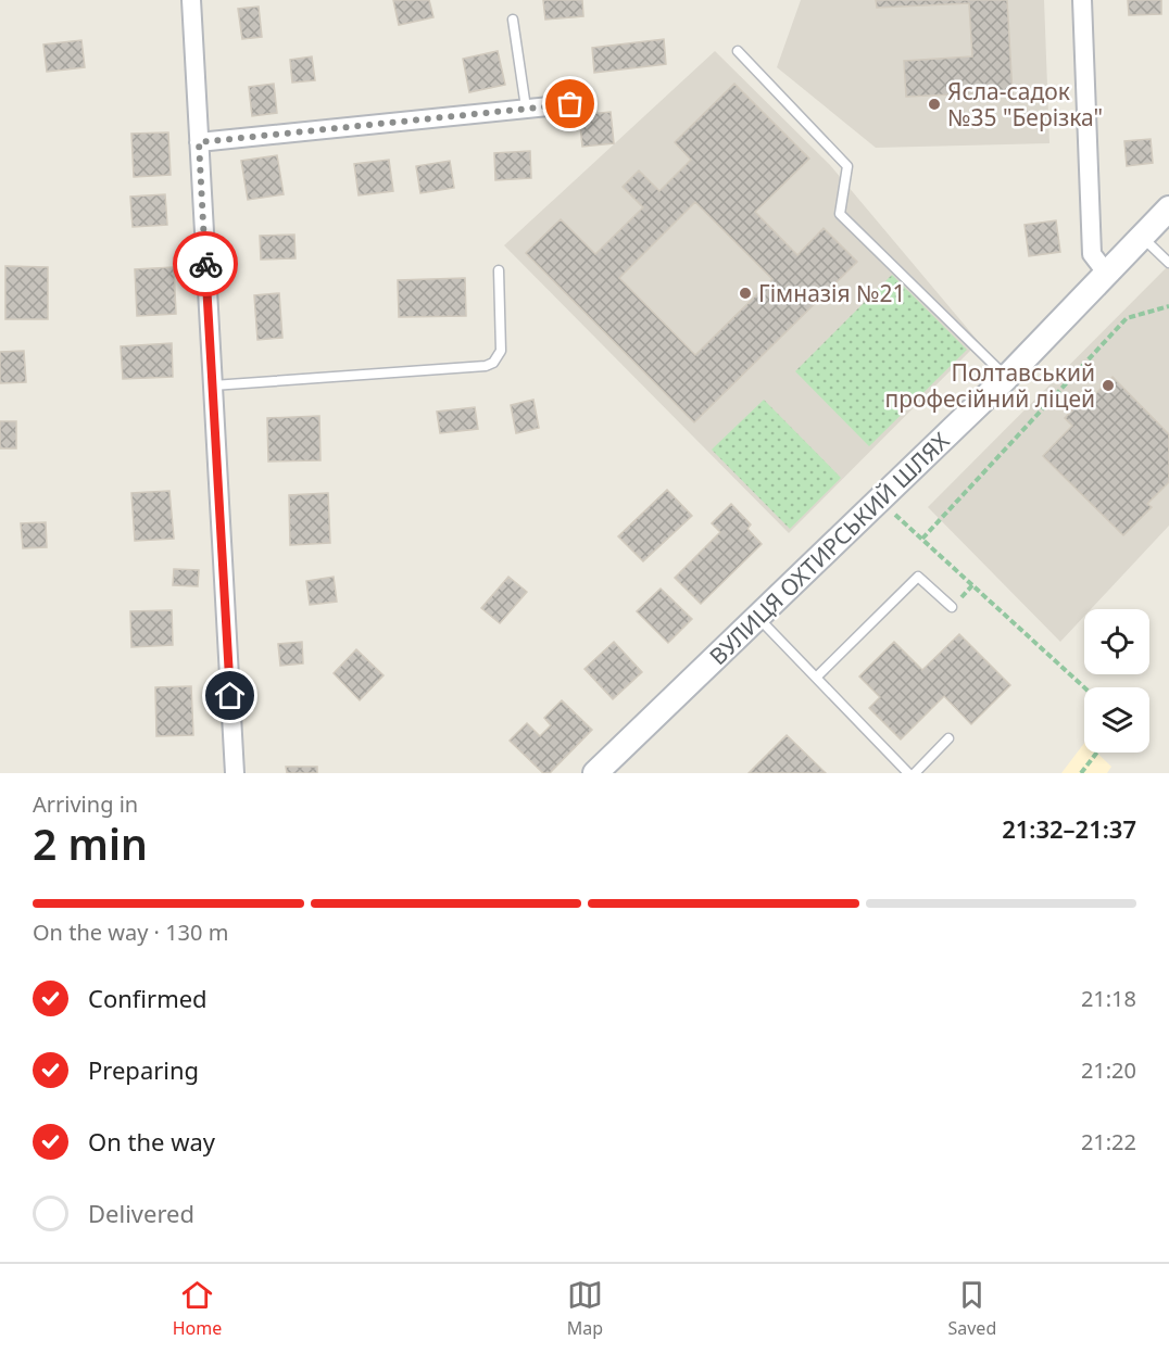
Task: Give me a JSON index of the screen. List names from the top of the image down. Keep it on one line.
{"streets":{"main road":["ВУЛИЦЯ ОХТИРСЬКИЙ ШЛЯХ"]},"places":["Ясла-садок №35 \"Берізка\"","Гімназія №21","Полтавський професійний ліцей"],"page":{"heading":["2 min","Arriving in","21:32–21:37"],"bar":"On the way · 130 m","list":[["Confirmed","21:18"],["Preparing","21:20"],["On the way","21:22"],"Delivered"],"tabs":["Home","Map","Saved"]}}
